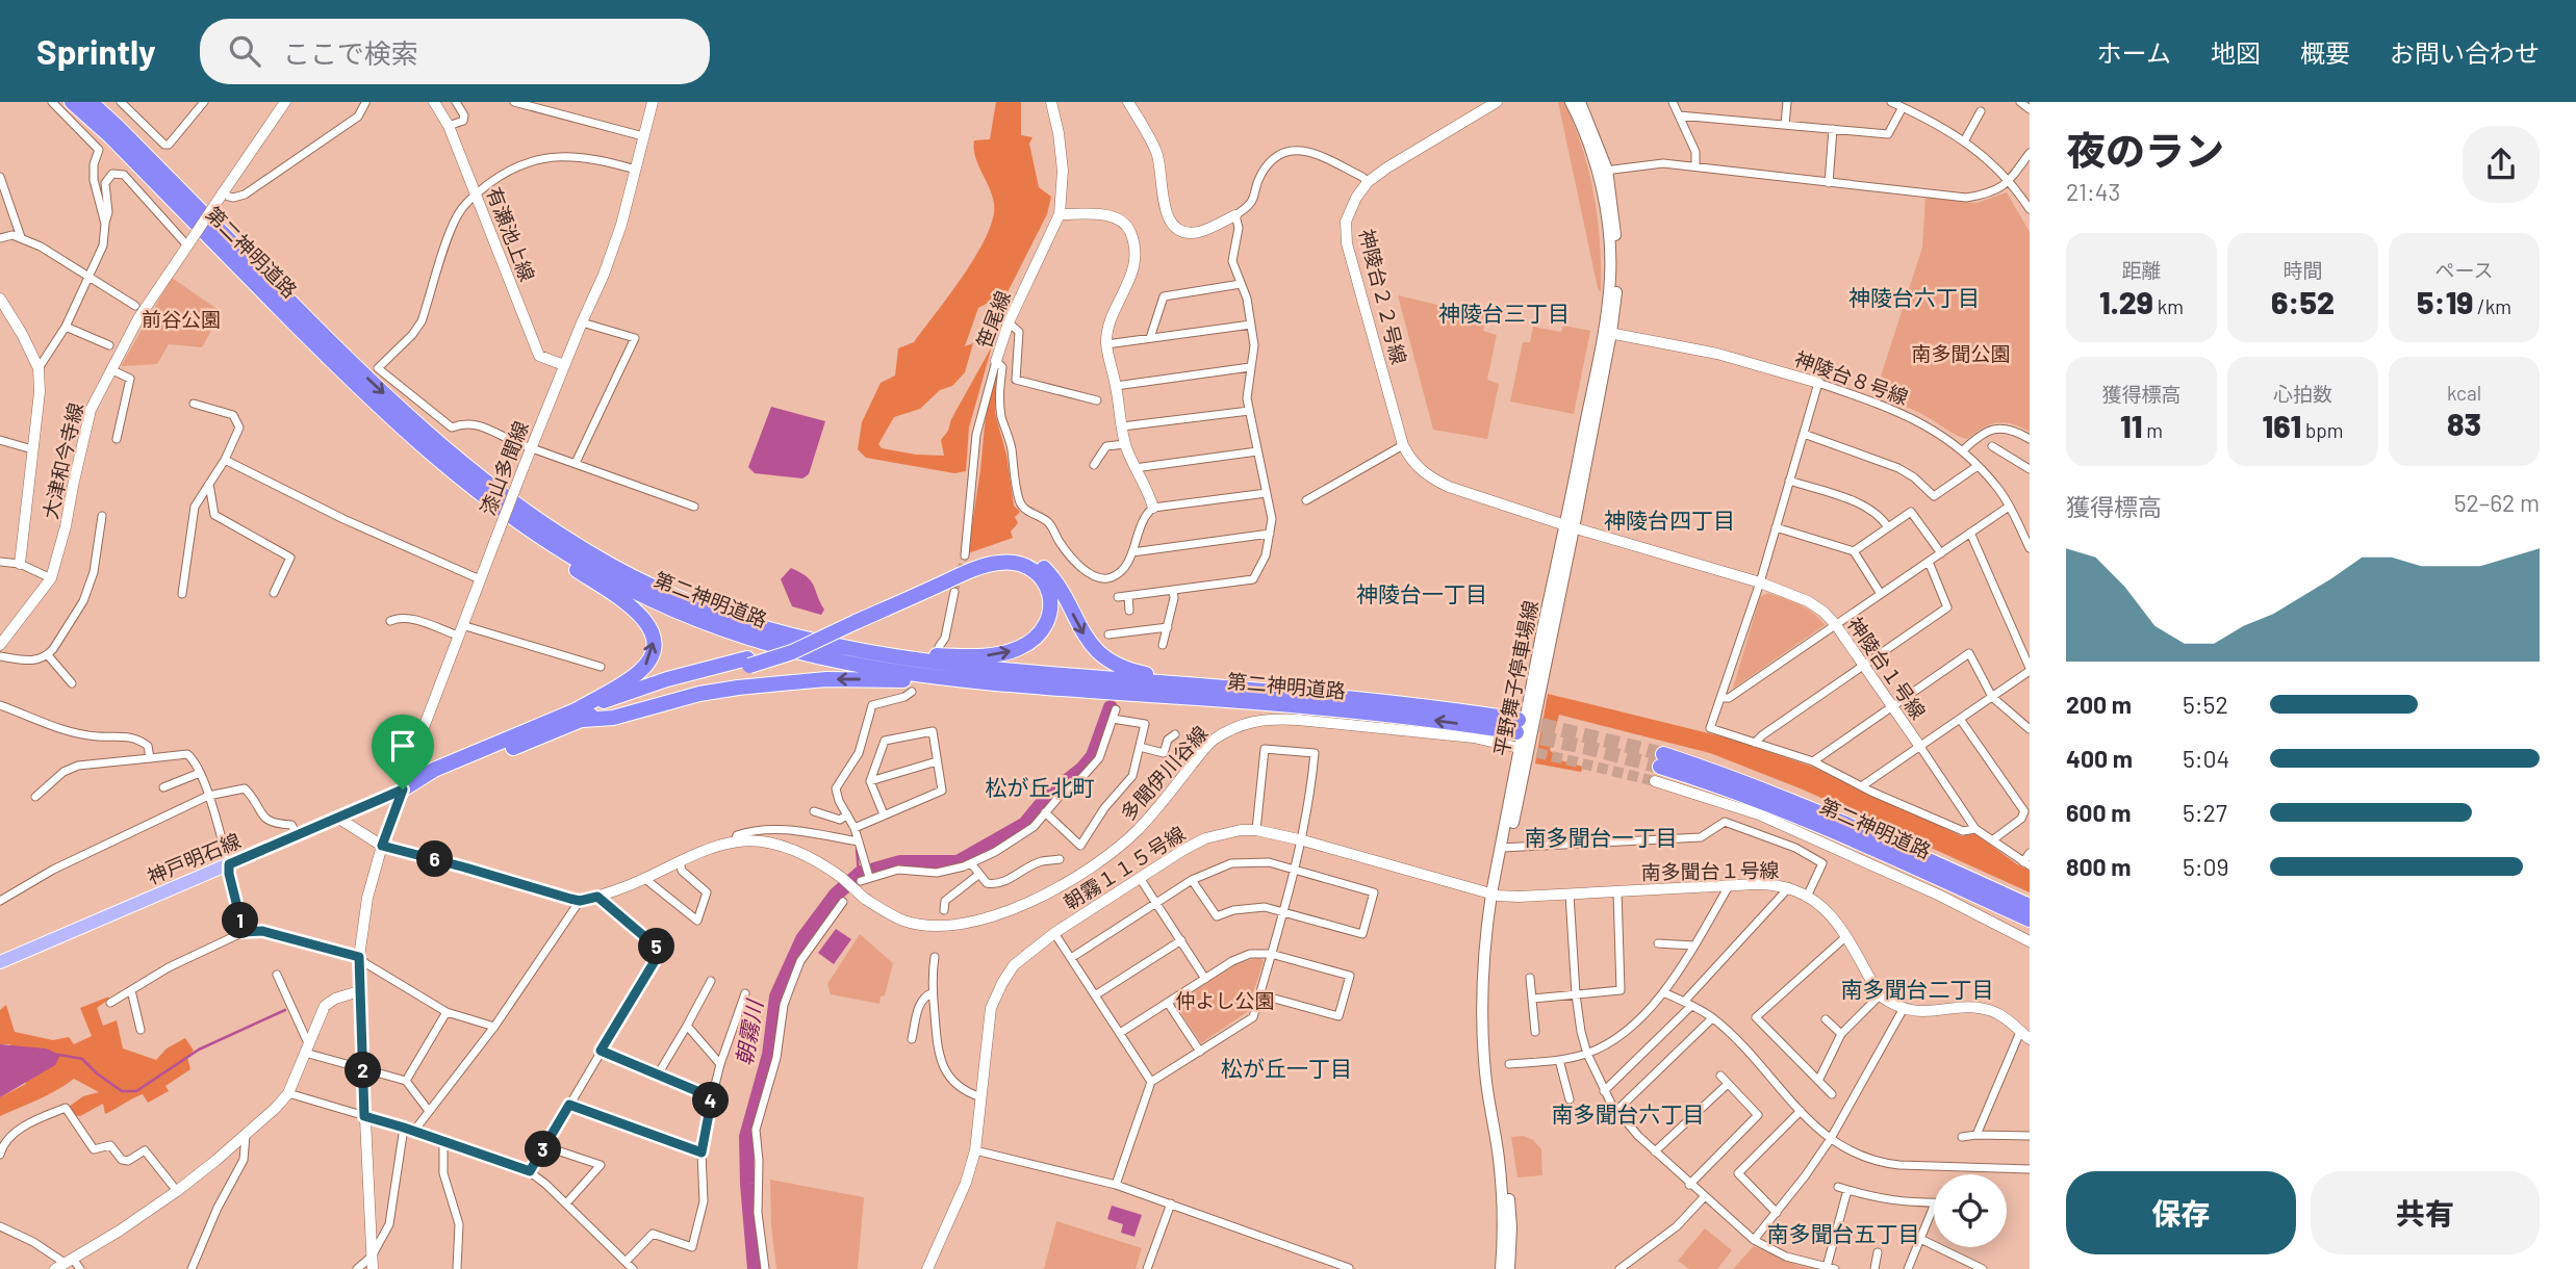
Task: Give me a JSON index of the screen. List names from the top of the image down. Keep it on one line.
{"streets":{"highway":["第二神明道路"],"main road":["平野舞子停車場線","神戸明石線"],"street":["有瀬池上線","神陵台２２号線","笹尾線","神陵台８号線","大津和今寺線","漆山多聞線","神陵台１号線","多聞伊川谷線","朝霧１１５号線","南多聞台１号線"]},"crossings":[["有瀬池上線","漆山多聞線"],["第二神明道路","多聞伊川谷線"],["神陵台２２号線","神陵台１号線"],["神陵台８号線","平野舞子停車場線"],["漆山多聞線","神戸明石線"],["神陵台１号線","平野舞子停車場線"],["平野舞子停車場線","朝霧１１５号線"],["平野舞子停車場線","南多聞台１号線"],["朝霧１１５号線","南多聞台１号線"]],"districts":["神陵台六丁目","神陵台三丁目","神陵台四丁目","神陵台一丁目","松が丘北町","南多聞台一丁目","南多聞台二丁目","松が丘一丁目","南多聞台六丁目","南多聞台五丁目"],"water":["朝霧川"],"parks":["前谷公園","南多聞公園","仲よし公園"],"page":{"header":"Sprintly","search":"ここで検索","nav":["ホーム","地図","概要","お問い合わせ"],"heading":["夜のラン","21:43"],"stats":[["距離","1.29 km"],["時間","6:52"],["ペース","5:19 /km"],["獲得標高","11 m"],["心拍数","161 bpm"],["kcal","83"]],"chart":["獲得標高","52–62 m"],"list":[{"name":"200 m","note":"5:52"},{"name":"400 m","note":"5:04"},{"name":"600 m","note":"5:27"},{"name":"800 m","note":"5:09"}],"pins":["6","1","5","2","4","3"],"buttons":["保存","共有"]}}
